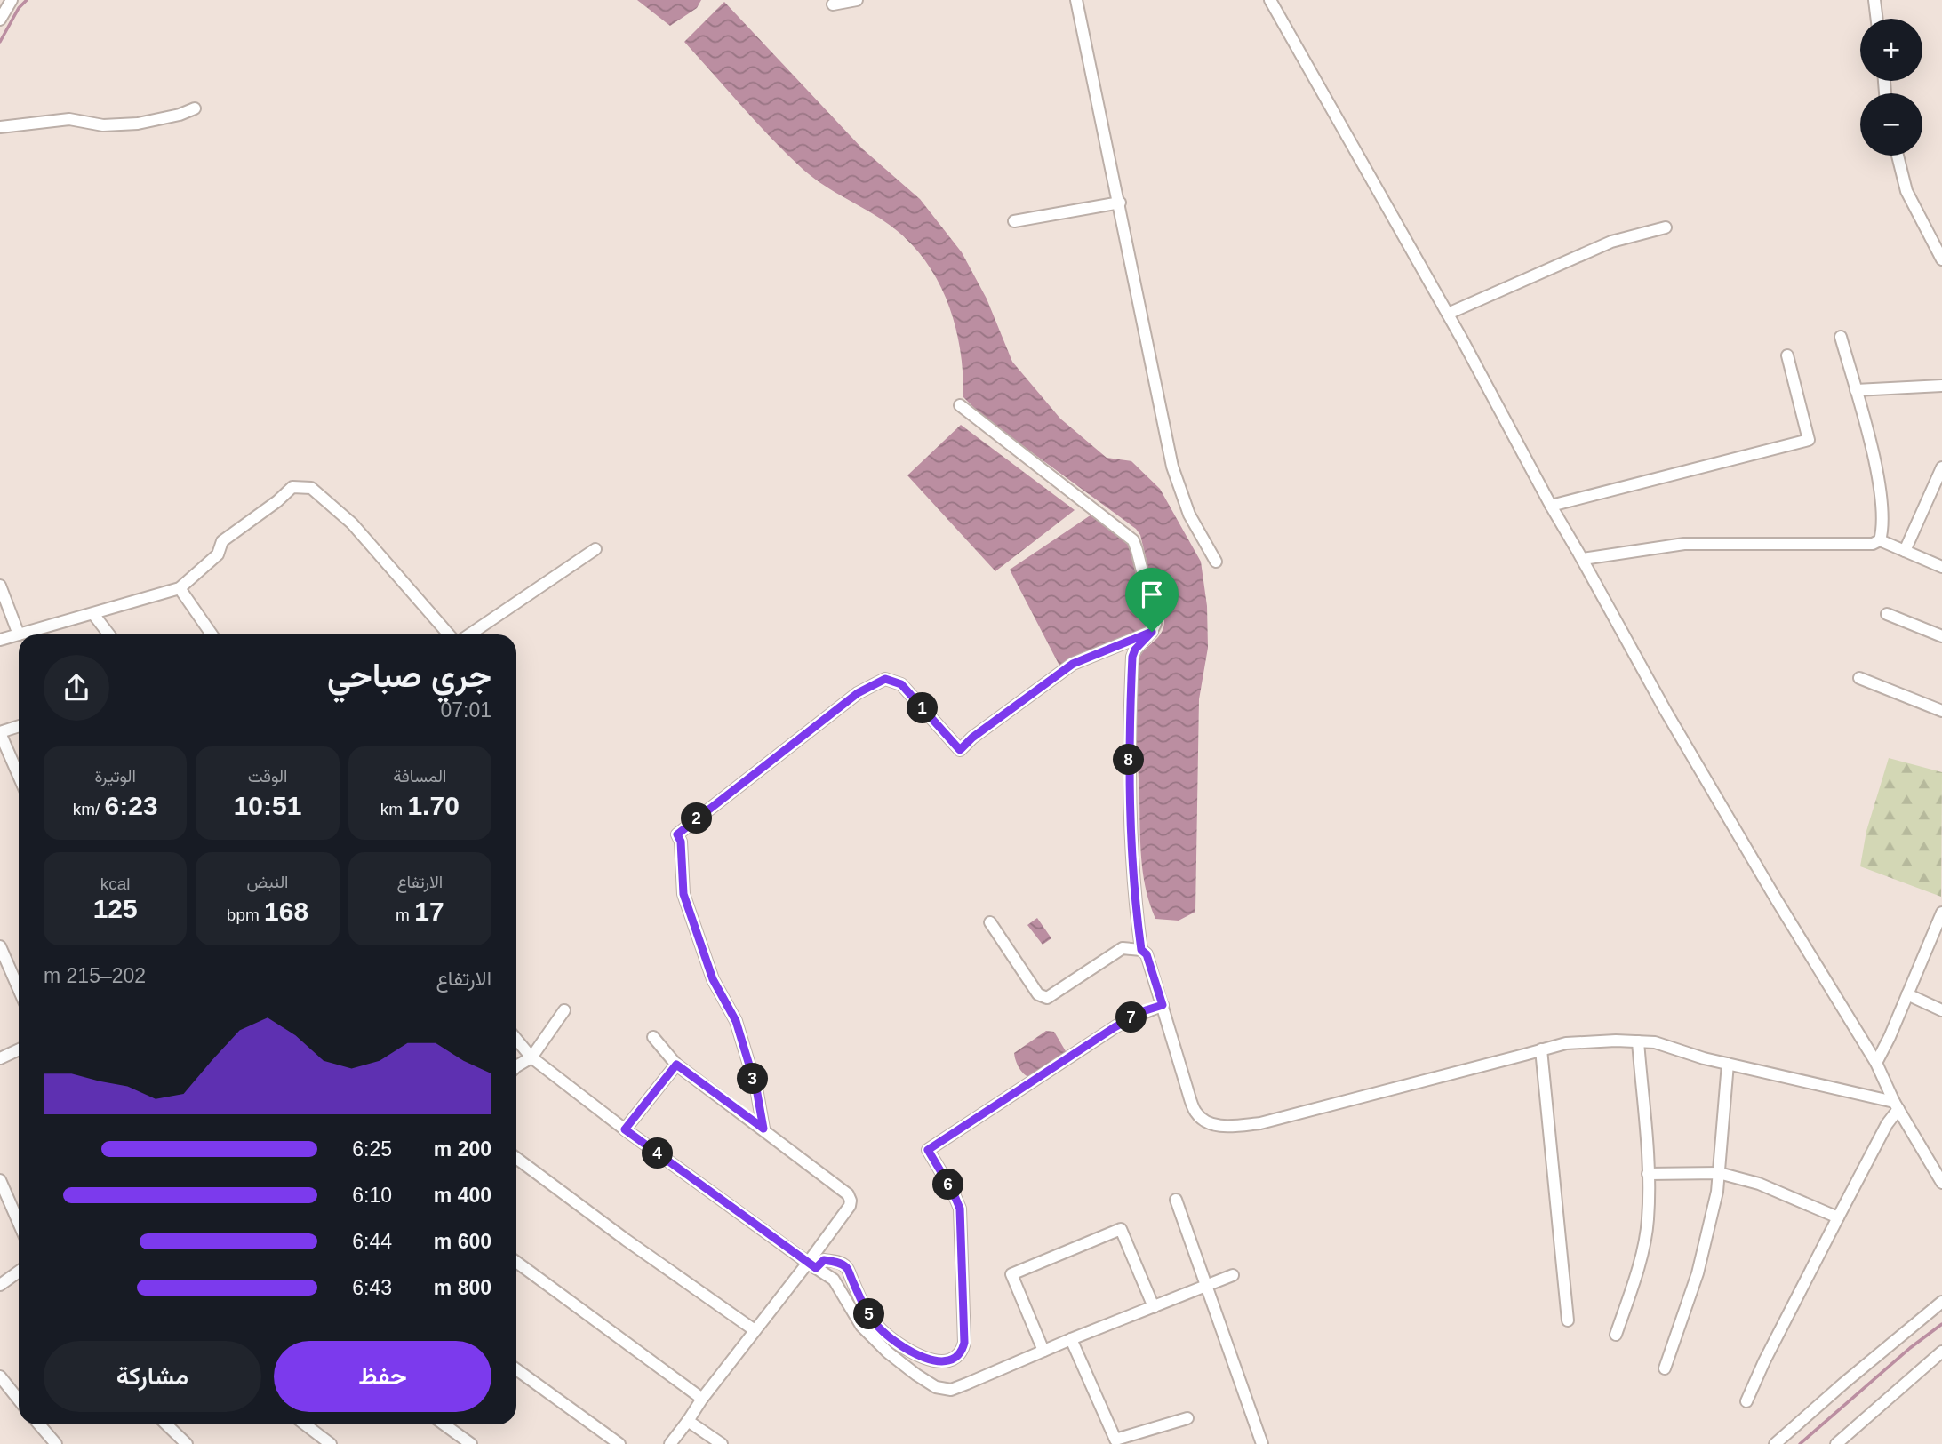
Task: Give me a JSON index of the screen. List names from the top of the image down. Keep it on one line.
{"page":{"map_buttons":["+","−"],"heading":["جري صباحي","07:01"],"pins":["1","8","2","7","3","4","6","5"],"stats":[["المسافة","1.70 km"],["الوقت","10:51"],["الوتيرة","6:23 /km"],["الارتفاع","17 m"],["النبض","168 bpm"],["kcal","125"]],"chart":["الارتفاع","202–215 m"],"list":[{"name":"200 m","note":"6:25"},{"name":"400 m","note":"6:10"},{"name":"600 m","note":"6:44"},{"name":"800 m","note":"6:43"}],"buttons":["حفظ","مشاركة"]}}
